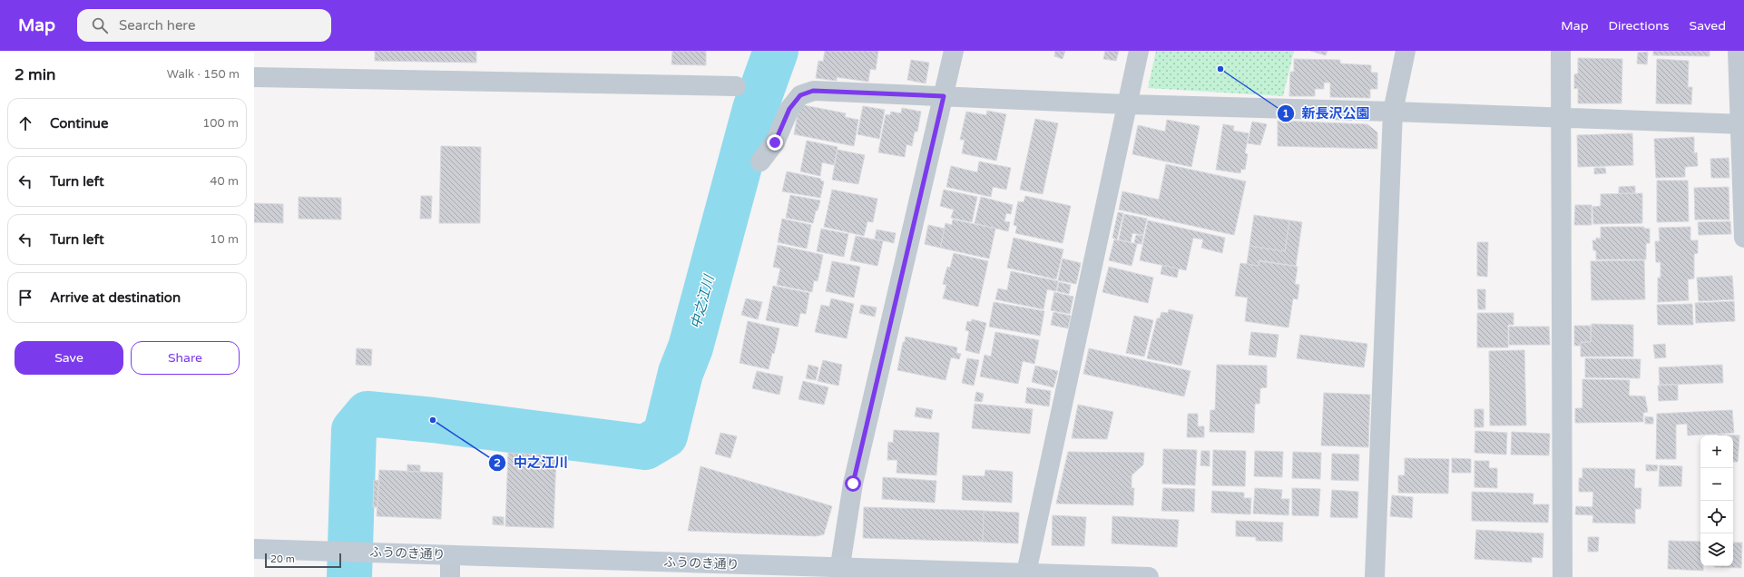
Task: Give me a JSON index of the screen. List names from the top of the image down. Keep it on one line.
{"streets":{"street":["ふうのき通り"]},"water":["中之江川"],"places":["新長沢公園","中之江川"],"scale_bar":"20 m","page":{"header":"Map","search":"Search here","nav":["Map","Directions","Saved"],"heading":["2 min","Walk · 150 m"],"list":[["Continue","100 m"],["Turn left","40 m"],["Turn left","10 m"],"Arrive at destination"],"buttons":["Save","Share"],"map_buttons":["+","−"],"scale":"20 m"}}
